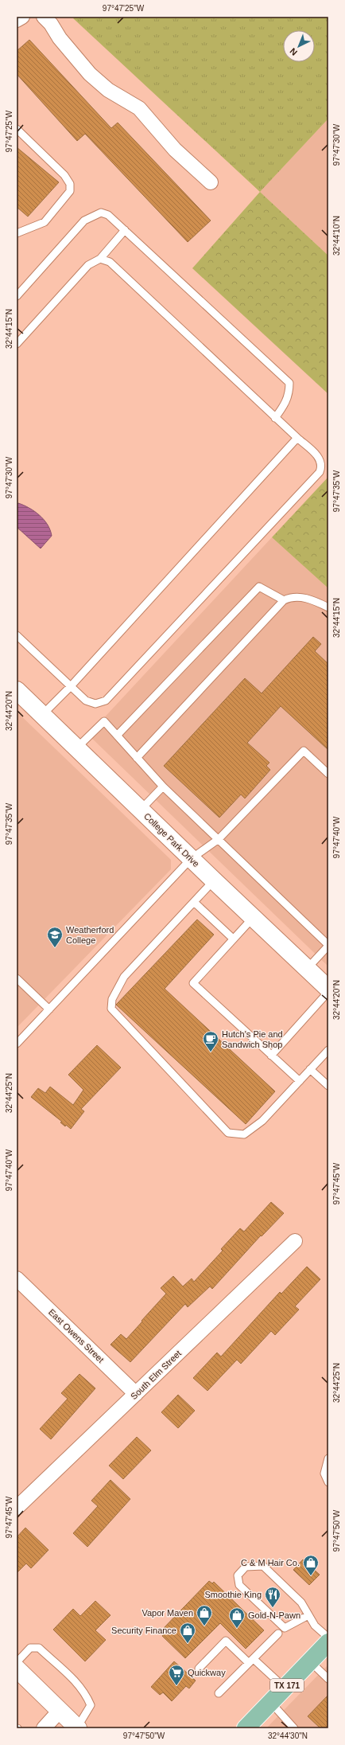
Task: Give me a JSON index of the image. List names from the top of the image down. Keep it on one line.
{"streets":{"main road":["TX 171"],"street":["College Park Drive","East Owens Street","South Elm Street"]},"crossings":[["East Owens Street","South Elm Street"]],"places":{"school or university":["Weatherford College"],"cafe":["Hutch's Pie and Sandwich Shop"],"shop":["C & M Hair Co.","Vapor Maven","Gold-N-Pawn","Security Finance"],"restaurant":["Smoothie King"],"supermarket":["Quickway"]},"north":"bottom left","coordinates":["97°47'25\"W","97°47'30\"W","32°44'10\"N","32°44'15\"N","97°47'35\"W","32°44'20\"N","97°47'40\"W","32°44'25\"N","97°47'45\"W","97°47'50\"W","32°44'30\"N"]}
